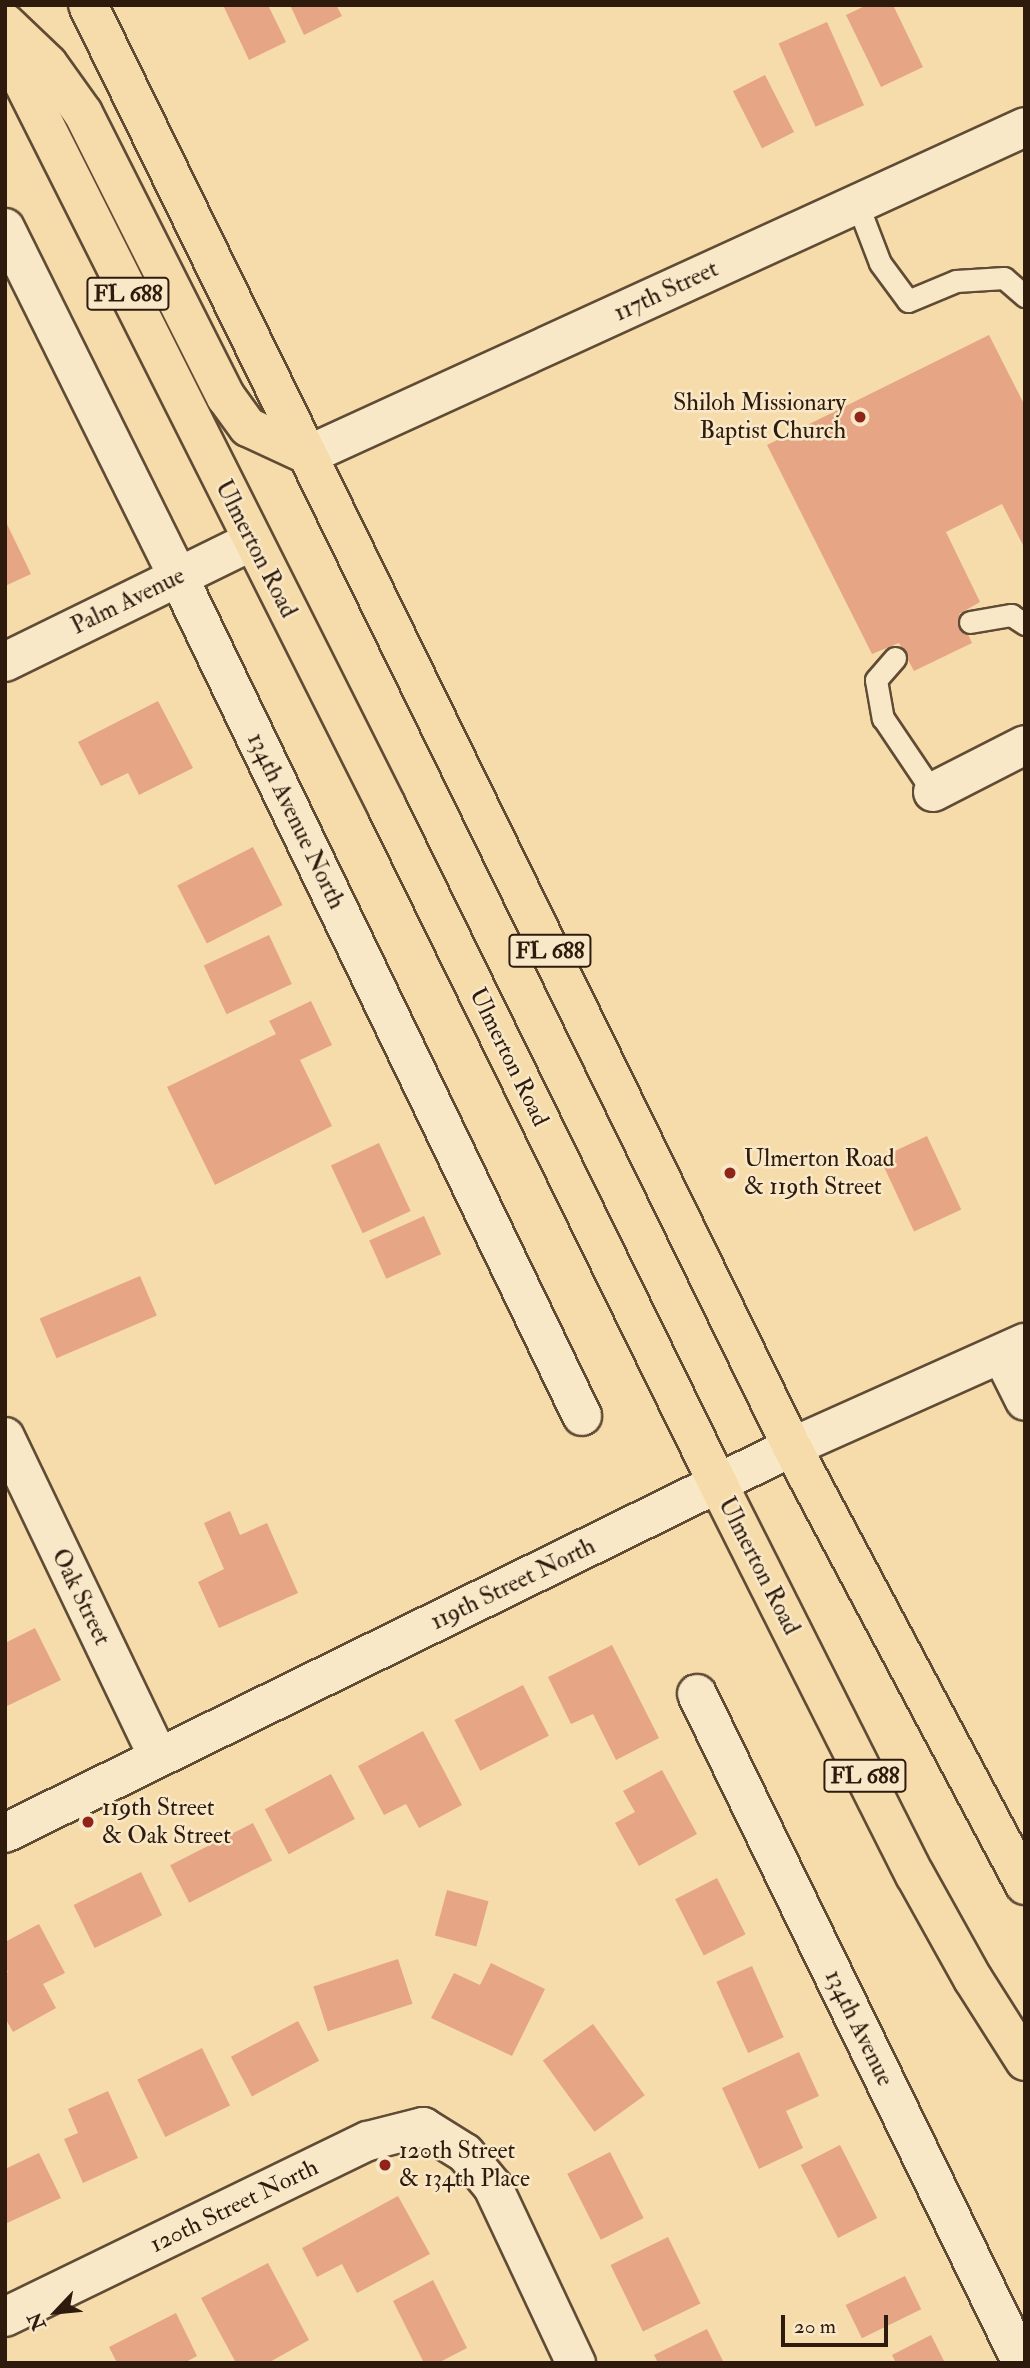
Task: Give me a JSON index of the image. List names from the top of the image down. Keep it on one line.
{"streets":{"main road":["FL 688","Ulmerton Road"],"street":["117th Street","Palm Avenue","134th Avenue North","119th Street North","Oak Street","134th Avenue","120th Street North"]},"crossings":[["117th Street","FL 688"],["FL 688","119th Street North"],["Ulmerton Road","Palm Avenue"],["Ulmerton Road","119th Street North"],["Palm Avenue","134th Avenue North"],["119th Street North","Oak Street"]],"places":["Shiloh Missionary Baptist Church","Ulmerton Road & 119th Street","119th Street & Oak Street","120th Street & 134th Place"],"scale_bar":"20 m","north":"bottom left"}
